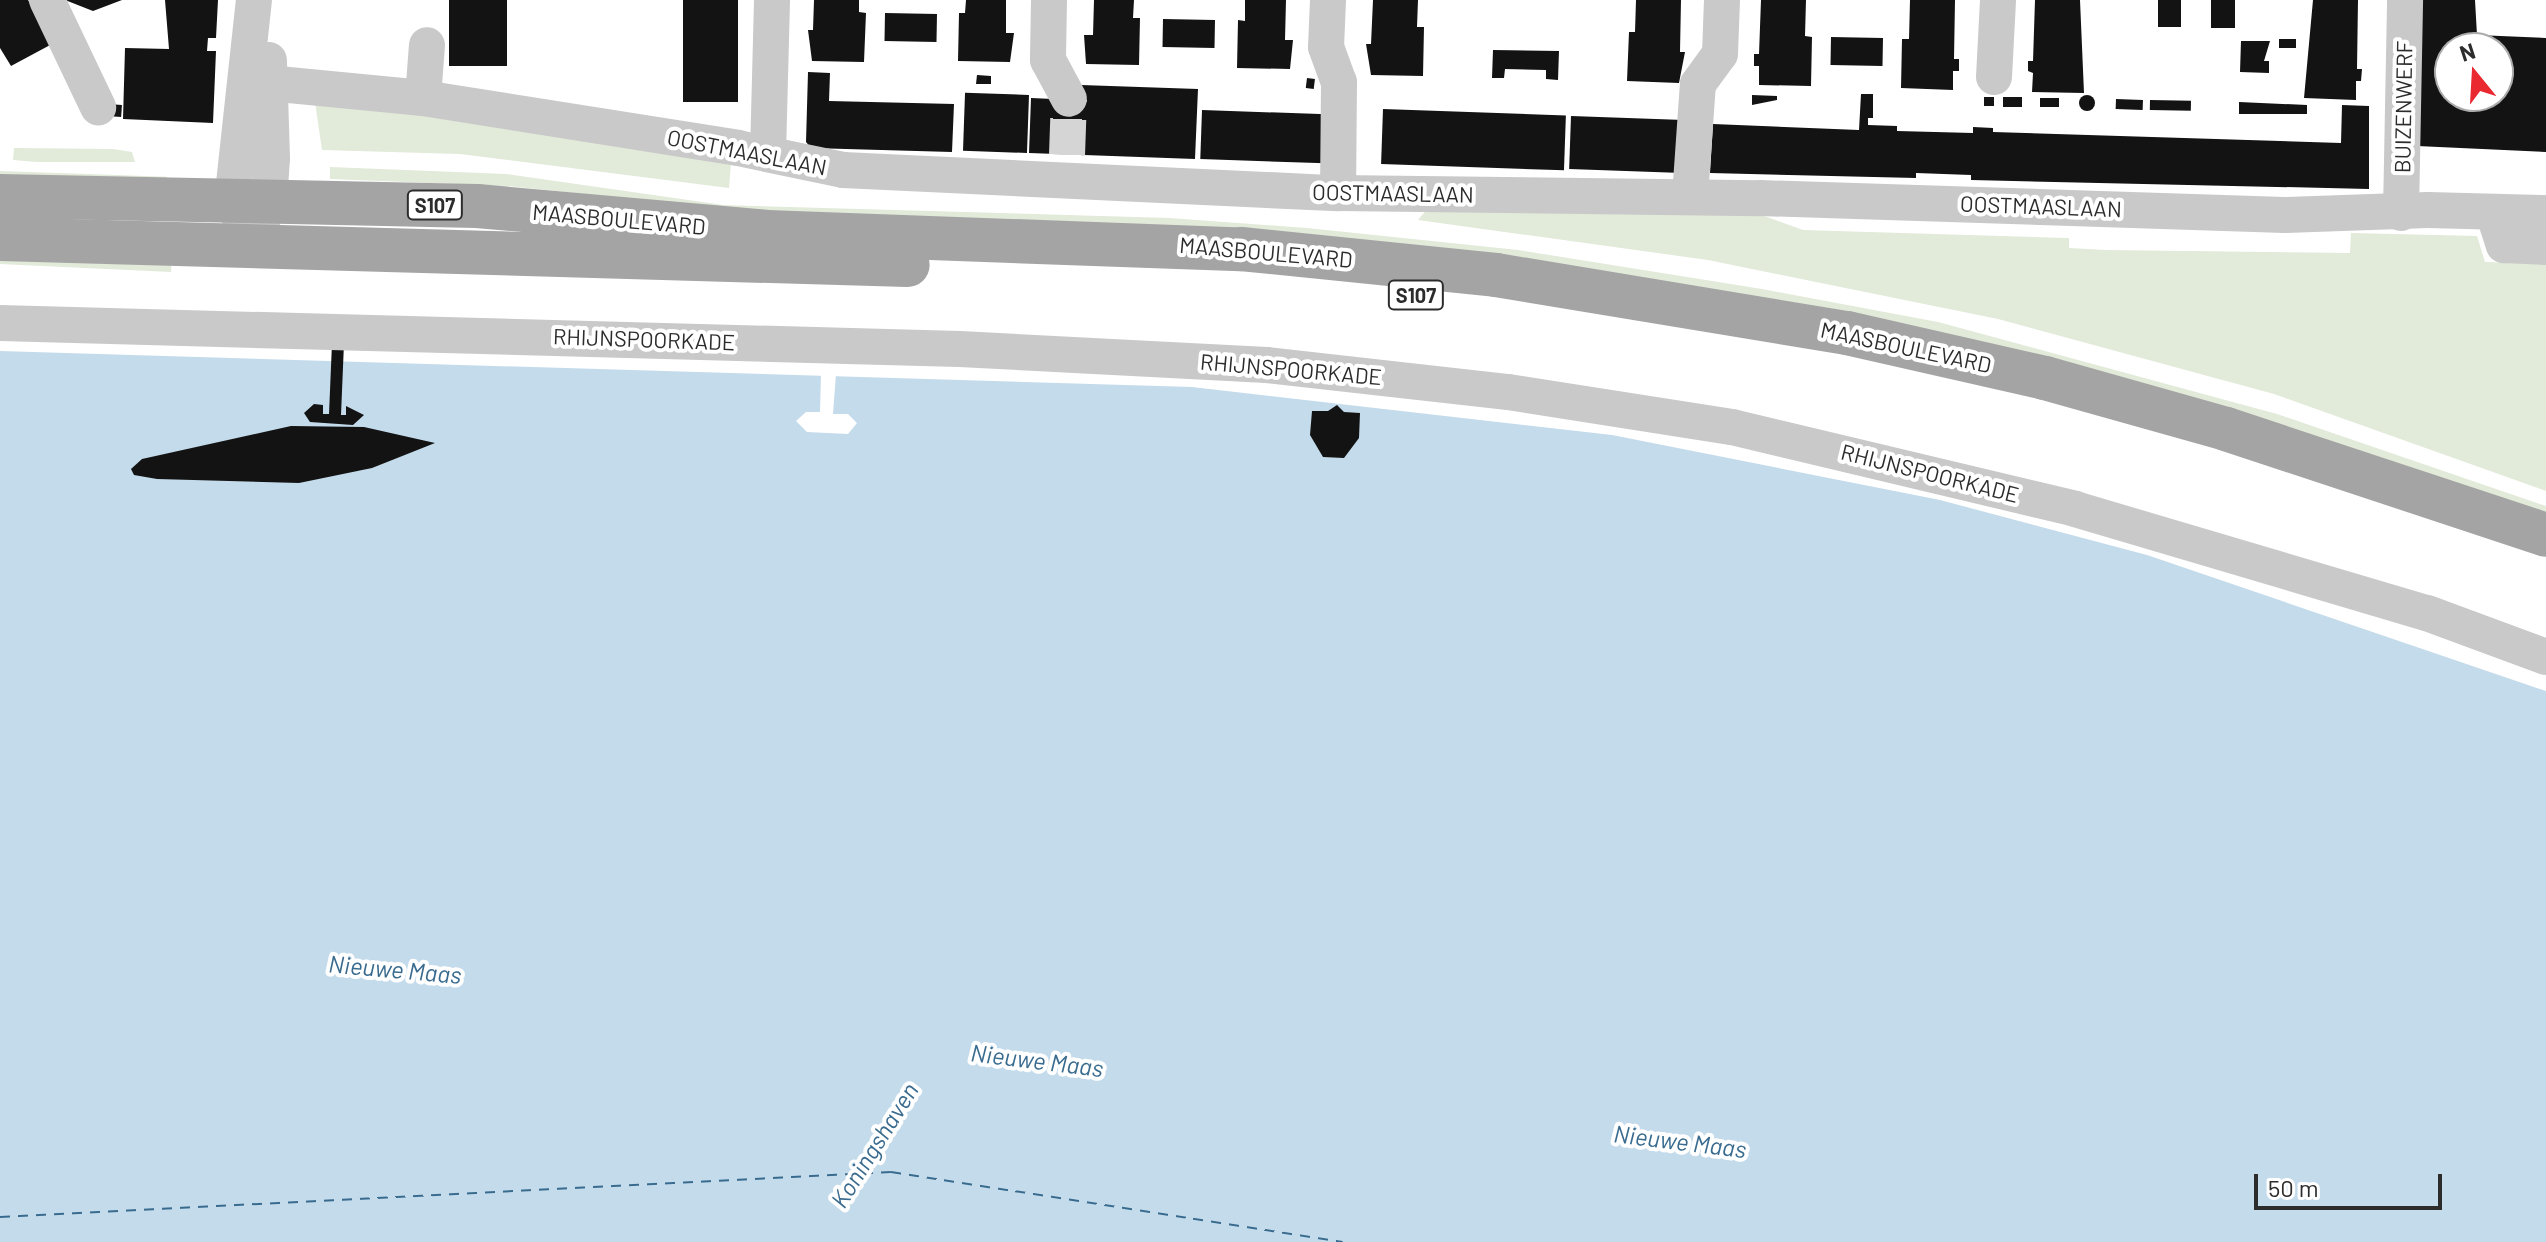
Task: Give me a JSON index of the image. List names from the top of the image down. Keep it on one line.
{"streets":{"main road":["S107","MAASBOULEVARD"],"street":["BUIZENWERF","OOSTMAASLAAN","RHIJNSPOORKADE"]},"crossings":[["BUIZENWERF","OOSTMAASLAAN"]],"water":["Nieuwe Maas","Koningshaven"],"scale_bar":"50 m","north":"top"}
